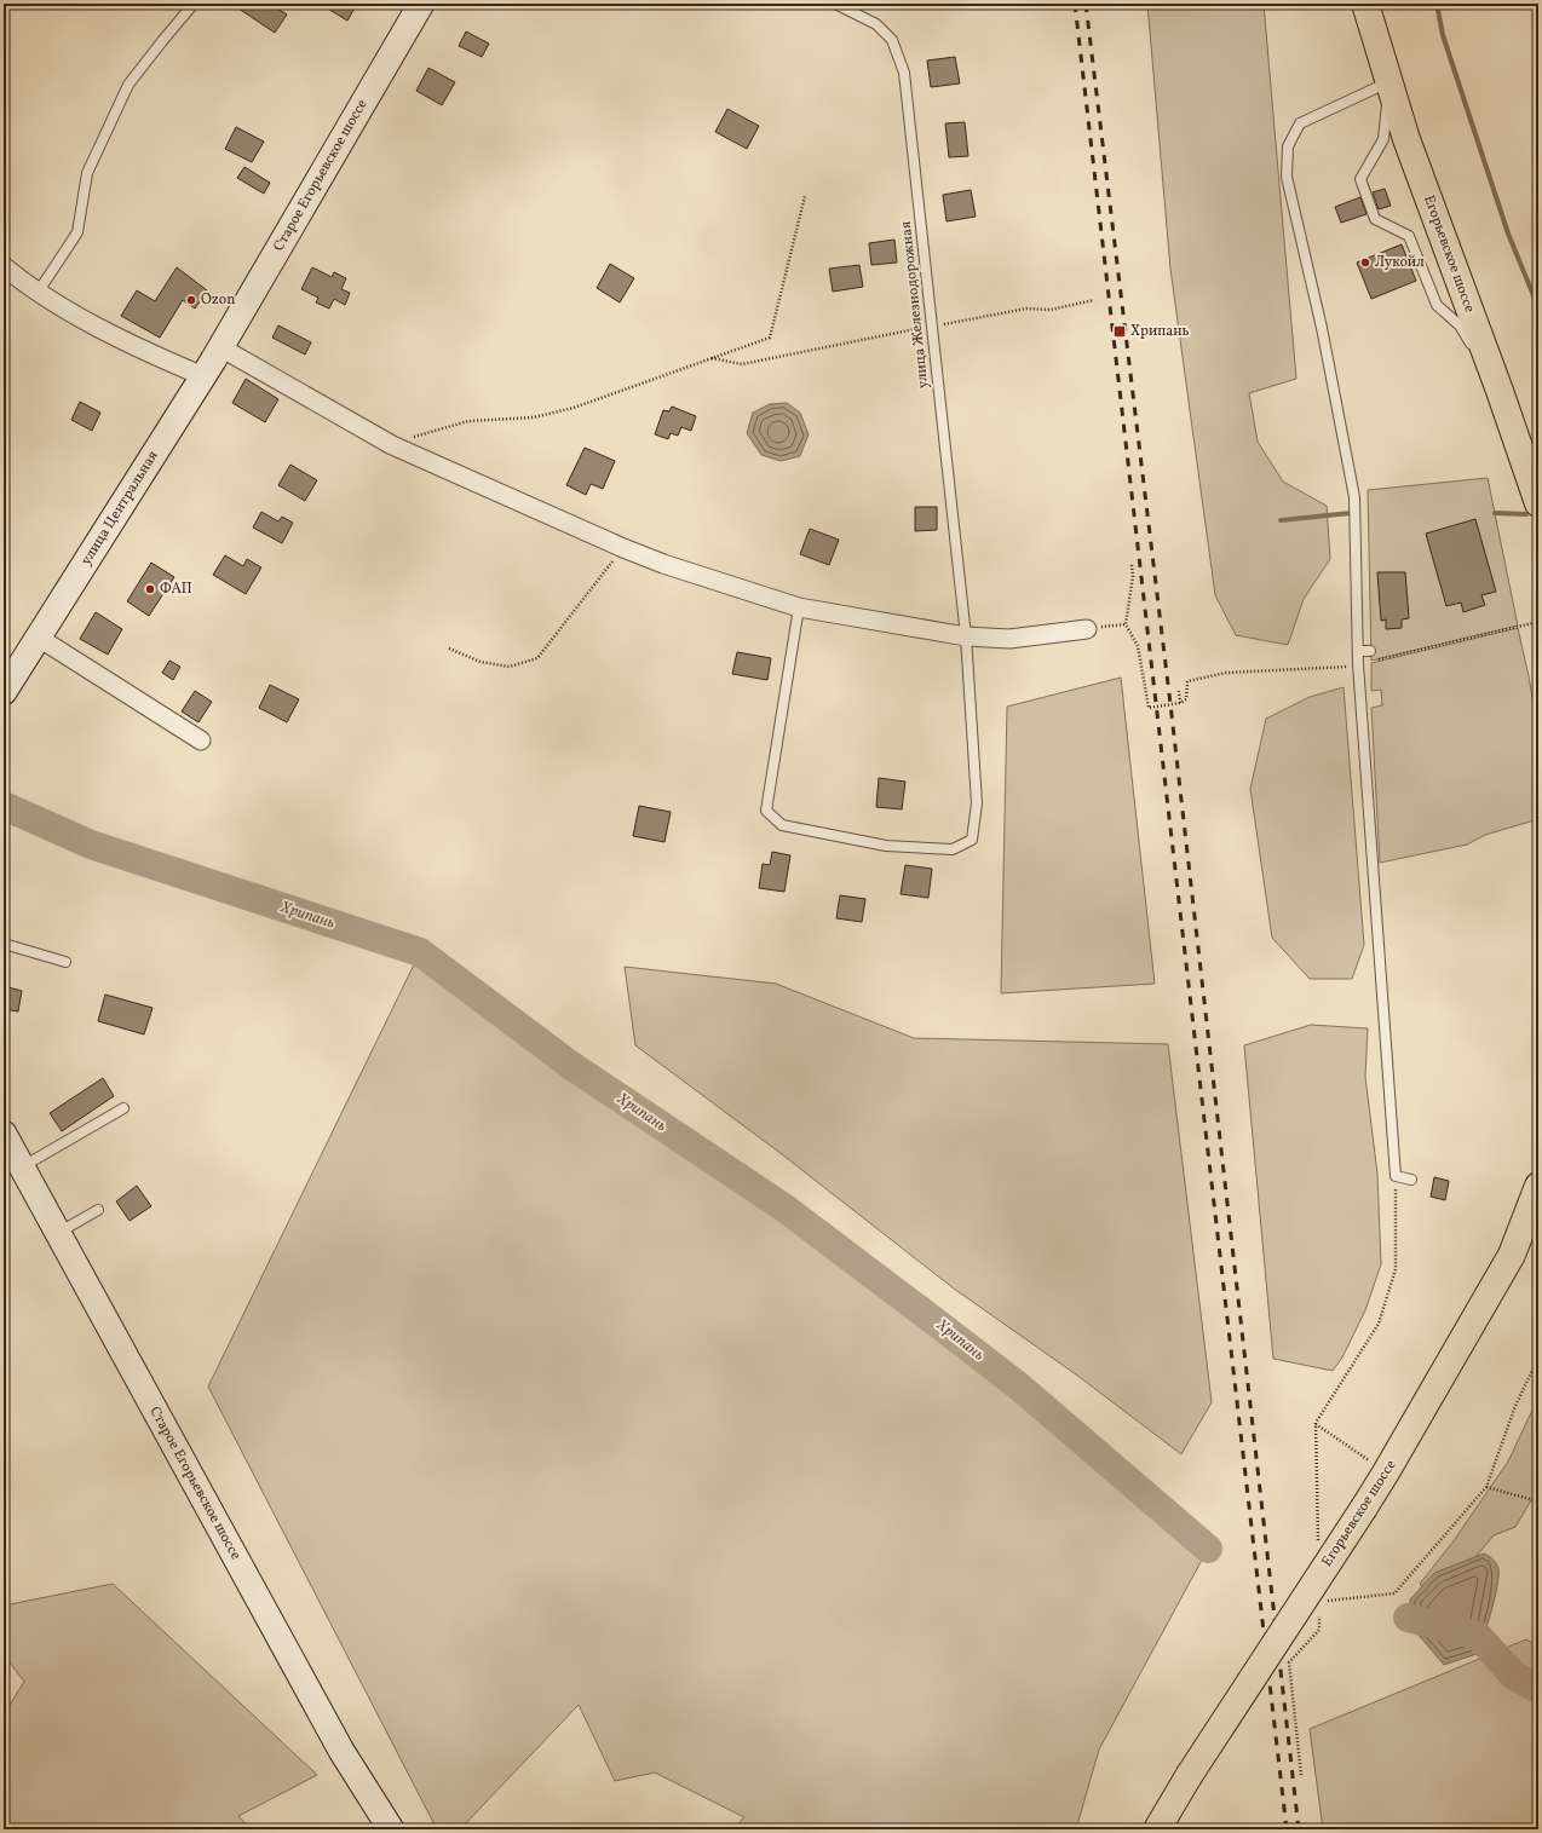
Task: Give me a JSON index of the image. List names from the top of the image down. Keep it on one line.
{"streets":{"main road":["Старое Егорьевское шоссе","Егорьевское шоссе","улица Центральная"],"lane":["улица Железнодорожная"]},"crossings":[["Старое Егорьевское шоссе","улица Центральная"]],"water":["Хрипань"],"places":{"other":["Лукойл","Ozon","ФАП"],"transit":["Хрипань"]}}
